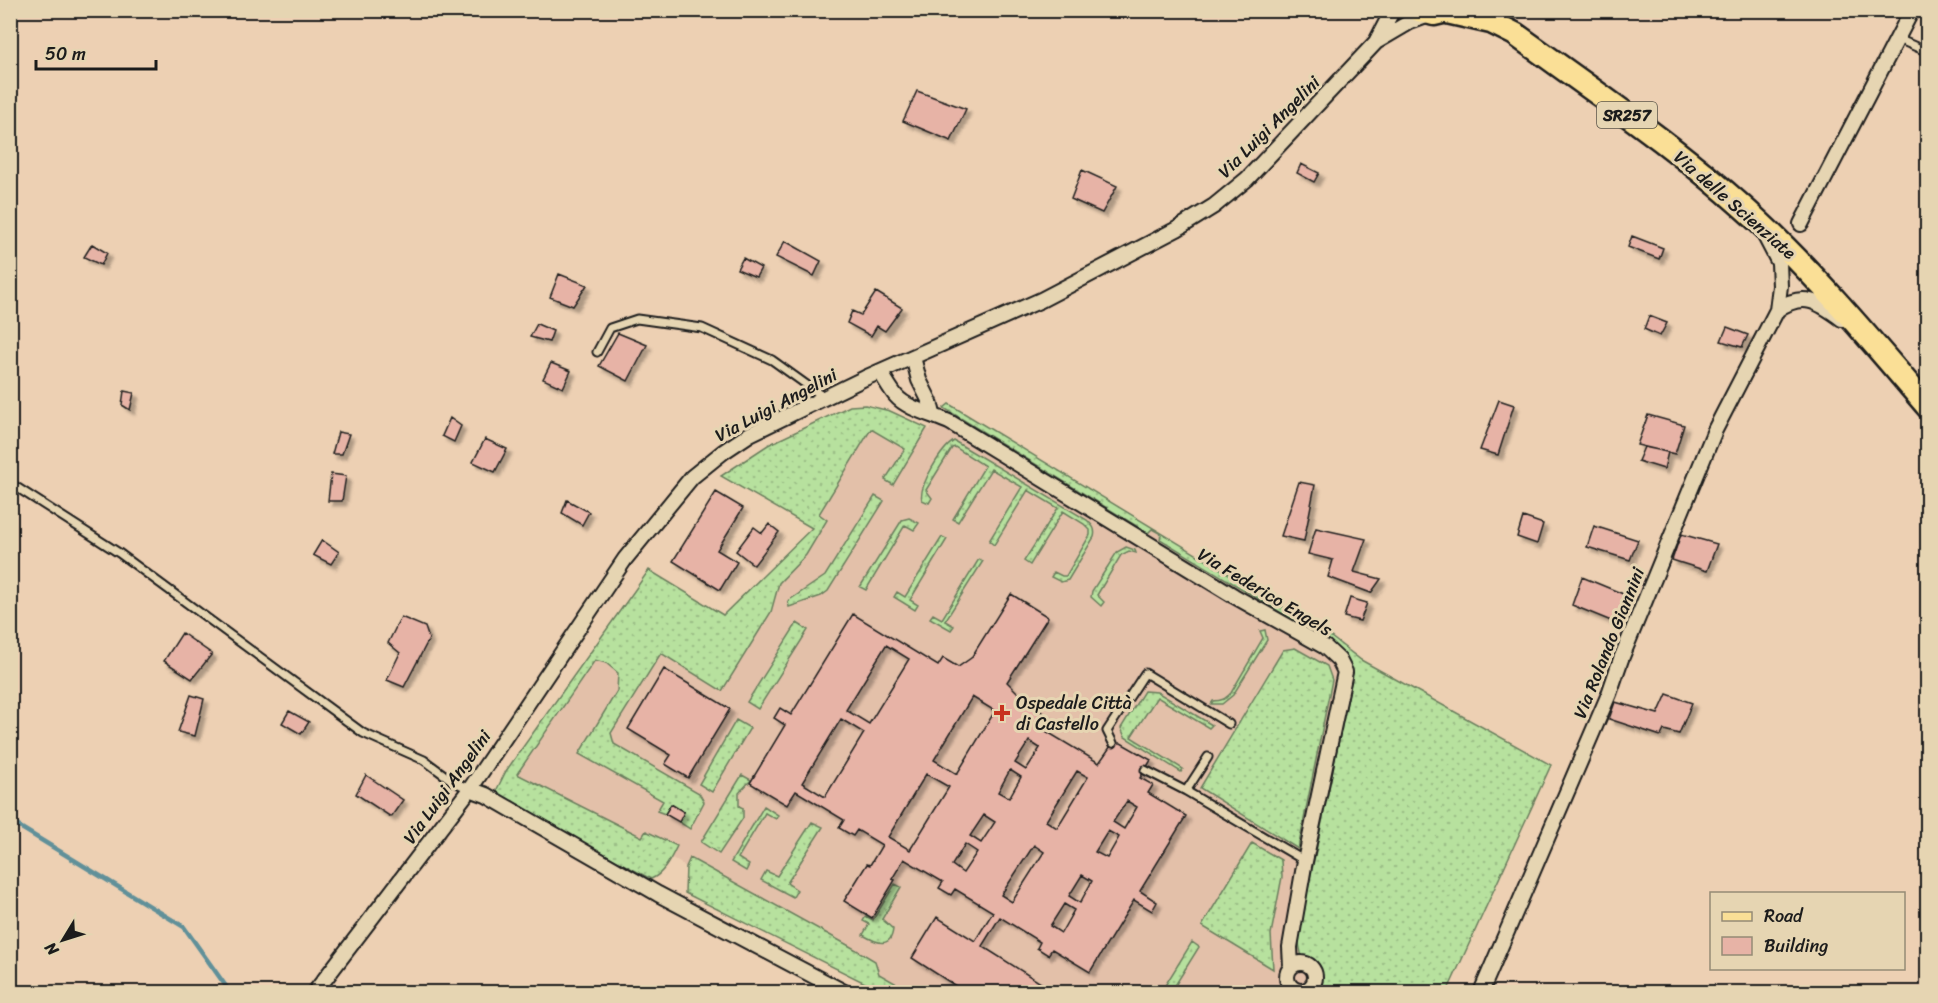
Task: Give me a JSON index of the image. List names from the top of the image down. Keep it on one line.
{"streets":{"main road":["SR257","Via delle Scienziate"],"street":["Via Luigi Angelini","Via Federico Engels","Via Rolando Giannini"]},"crossings":[["Via Luigi Angelini","Via delle Scienziate"],["Via Luigi Angelini","Via Federico Engels"],["Via delle Scienziate","Via Rolando Giannini"]],"places":{"health":["Ospedale Città di Castello"]},"legend":["Road","Building"],"scale_bar":"50 m","north":"bottom left"}
